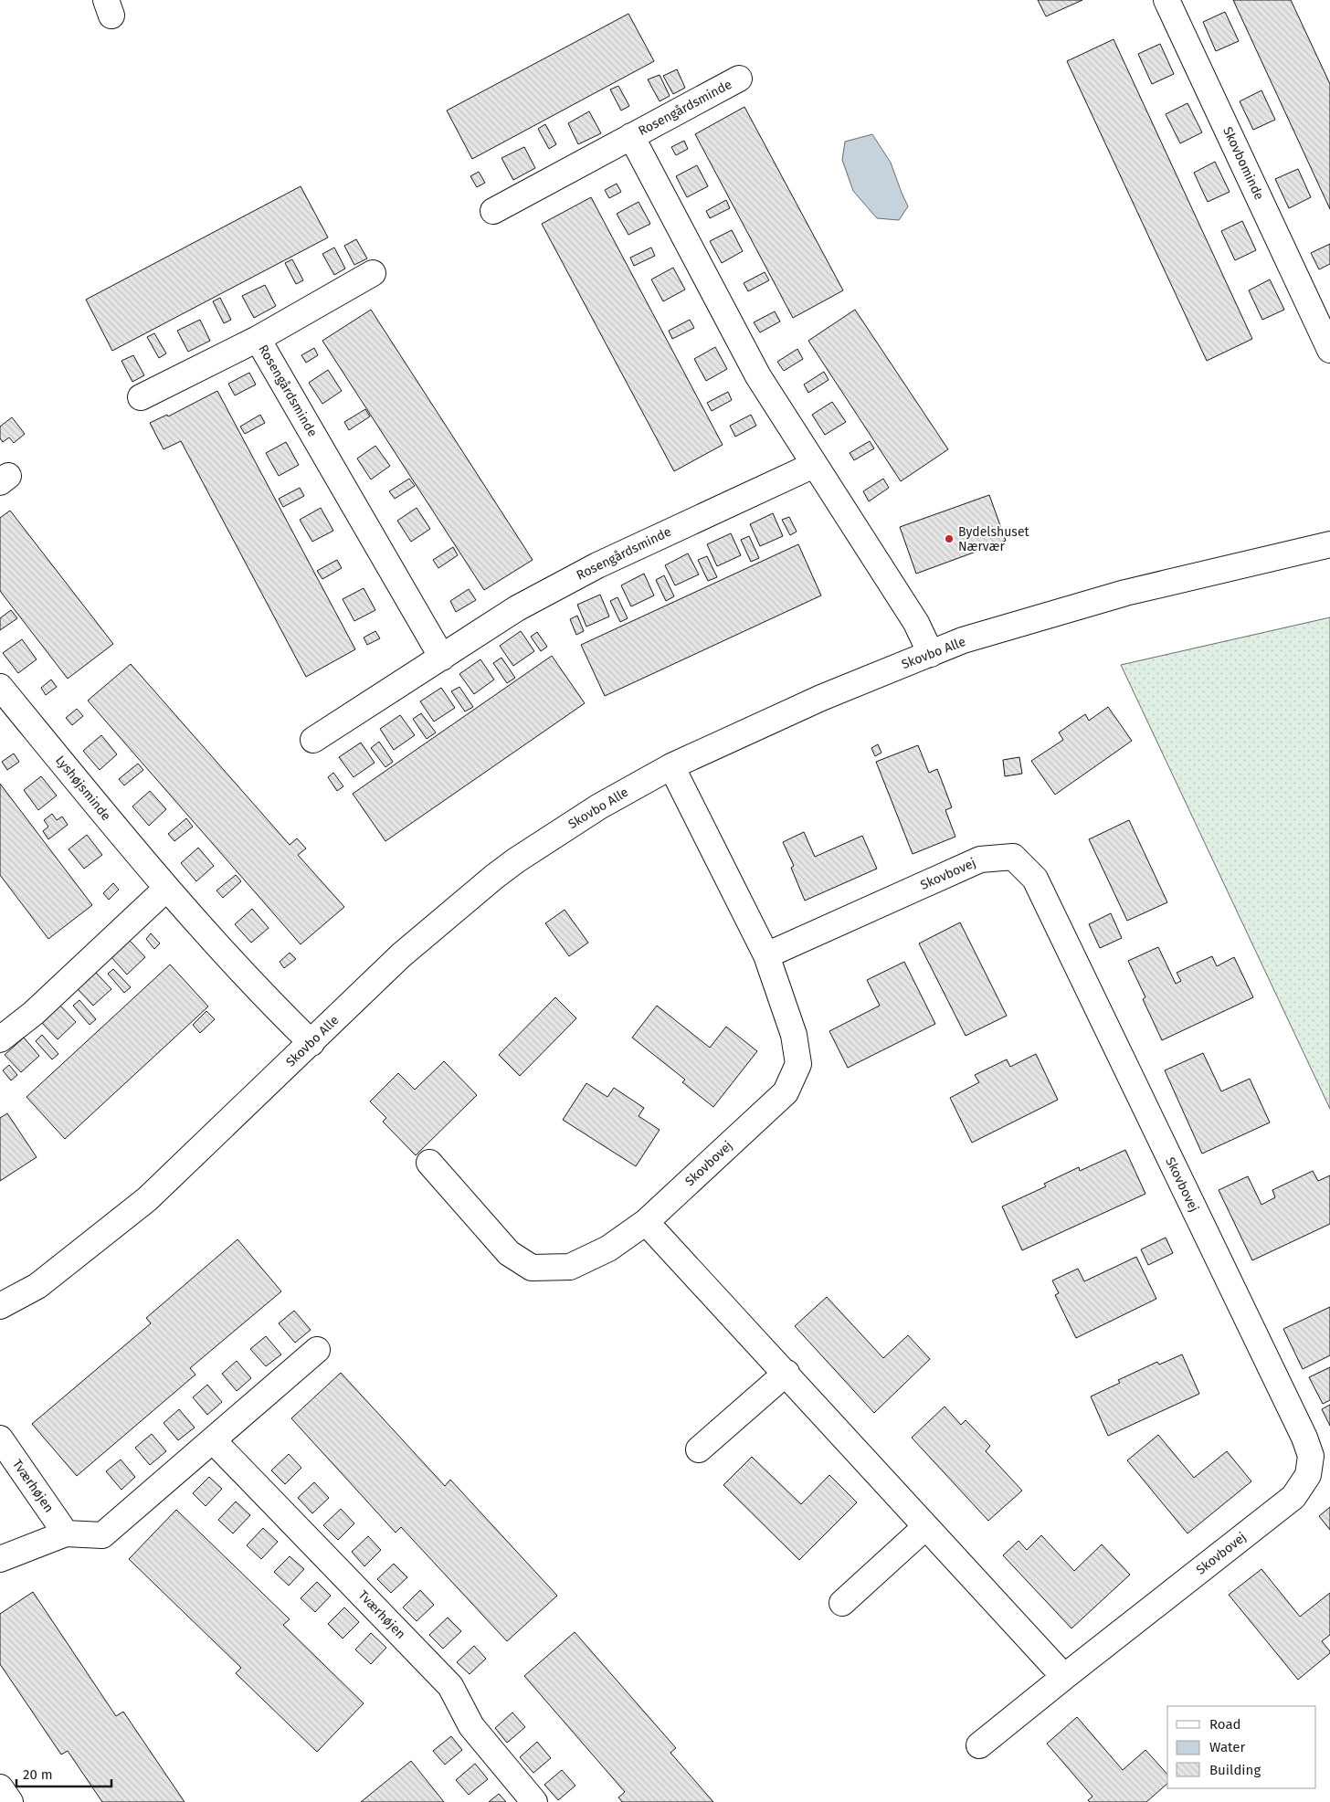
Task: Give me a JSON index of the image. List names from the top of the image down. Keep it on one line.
{"streets":{"street":["Rosengårdsminde","Skovbominde","Skovbo Alle","Lyshøjsminde","Skovbovej","Tværhøjen"]},"crossings":[["Rosengårdsminde","Skovbo Alle"],["Skovbo Alle","Lyshøjsminde"],["Skovbo Alle","Skovbovej"]],"places":["Bydelshuset Nærvær"],"legend":["Road","Water","Building"],"scale_bar":"20 m"}
